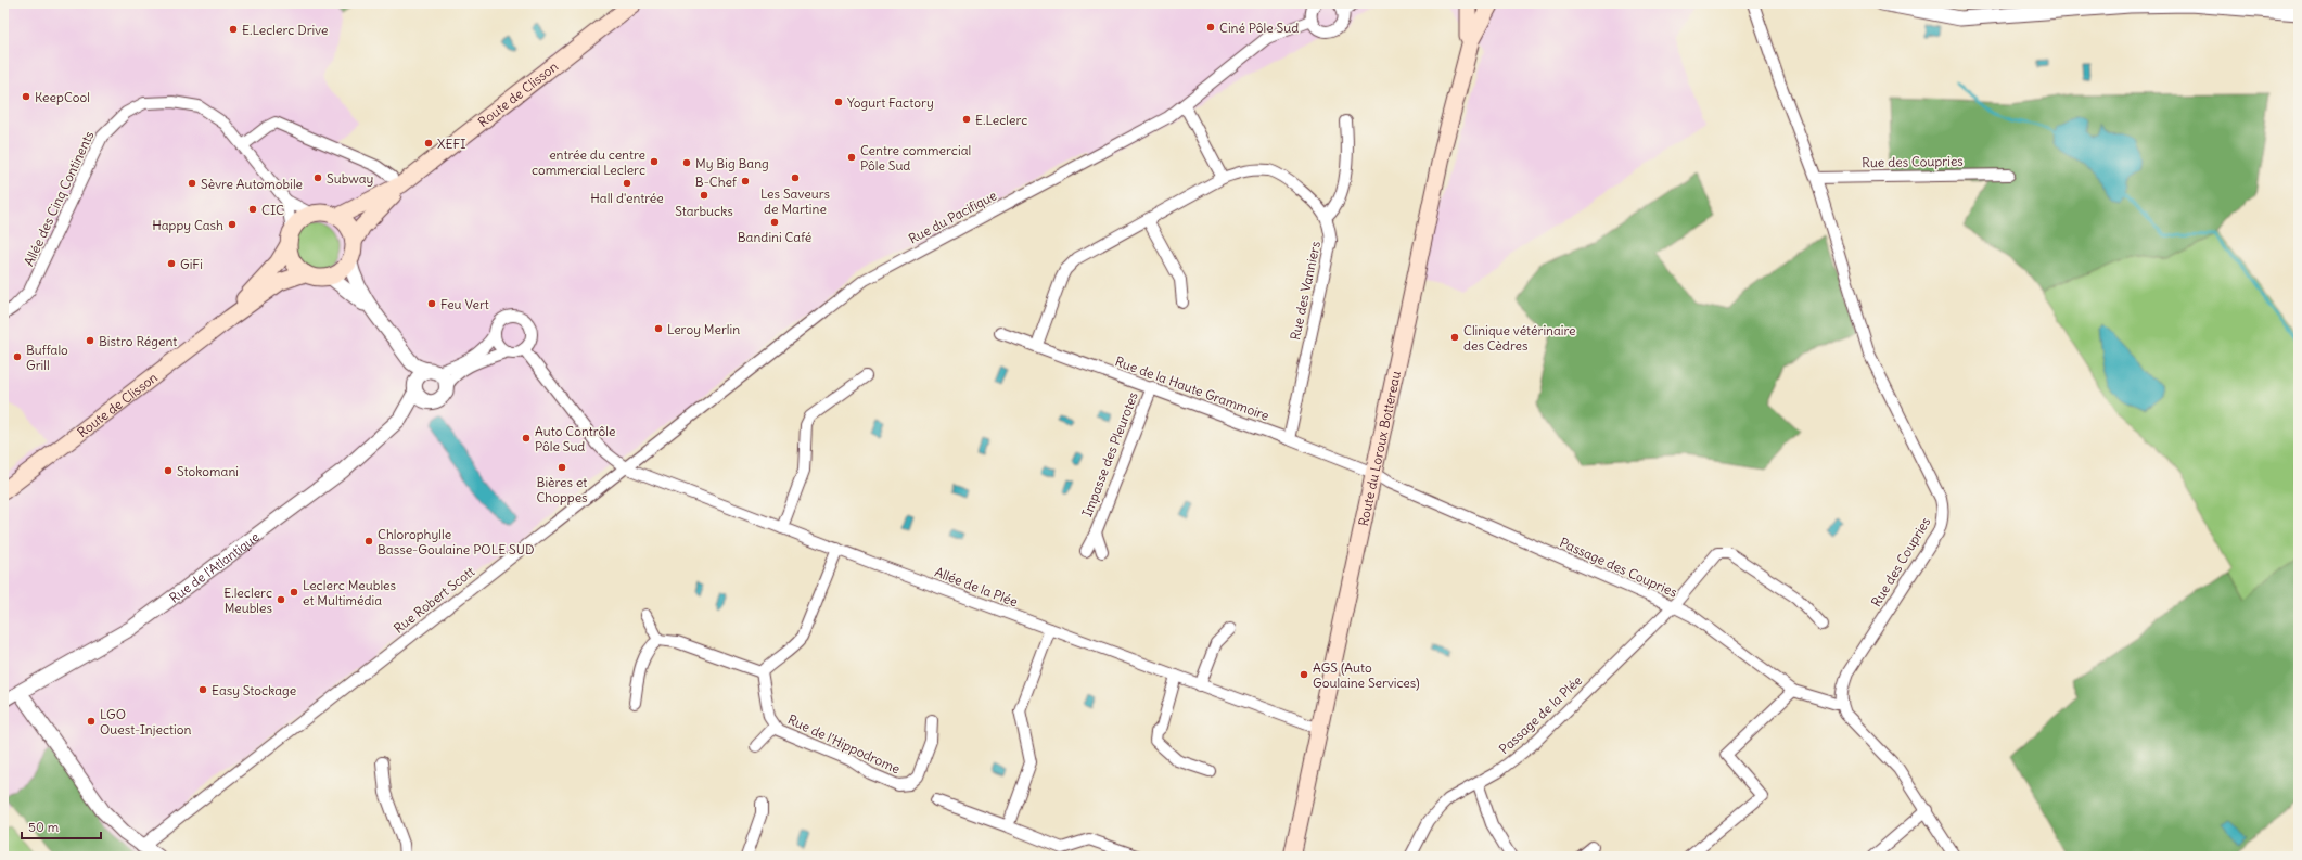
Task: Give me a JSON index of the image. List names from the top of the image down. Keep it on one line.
{"streets":{"main road":["Route de Clisson","Route du Loroux Bottereau"],"street":["Rue des Coupries","Allée des Cinq Continents","Rue du Pacifique","Rue des Vanniers","Rue de la Haute Grammoire","Impasse des Pleurotes","Rue de l'Atlantique","Passage des Coupries","Allée de la Plée","Rue Robert Scott","Passage de la Plée","Rue de l'Hippodrome"]},"crossings":[["Route de Clisson","Allée des Cinq Continents"],["Rue des Coupries","Passage des Coupries"],["Rue du Pacifique","Allée de la Plée"],["Rue du Pacifique","Rue Robert Scott"],["Rue des Vanniers","Rue de la Haute Grammoire"],["Rue de la Haute Grammoire","Route du Loroux Bottereau"],["Rue de la Haute Grammoire","Impasse des Pleurotes"],["Rue de la Haute Grammoire","Passage des Coupries"],["Route du Loroux Bottereau","Passage des Coupries"],["Route du Loroux Bottereau","Allée de la Plée"],["Passage des Coupries","Passage de la Plée"],["Allée de la Plée","Rue Robert Scott"]],"places":["Ciné Pôle Sud","E.Leclerc Drive","KeepCool","Yogurt Factory","E.Leclerc","XEFI","Centre commercial Pôle Sud","entrée du centre commercial Leclerc","My Big Bang","Subway","Les Saveurs de Martine","B-Chef","Sèvre Automobile","Hall d'entrée","Starbucks","CIC","Bandini Café","Happy Cash","GiFi","Feu Vert","Leroy Merlin","Clinique vétérinaire des Cèdres","Bistro Régent","Buffalo Grill","Auto Contrôle Pôle Sud","Bières et Choppes","Stokomani","Chlorophylle Basse-Goulaine POLE SUD","Leclerc Meubles et Multimédia","E.leclerc Meubles","AGS (Auto Goulaine Services)","Easy Stockage","LGO Ouest-Injection"],"scale_bar":"50 m"}
